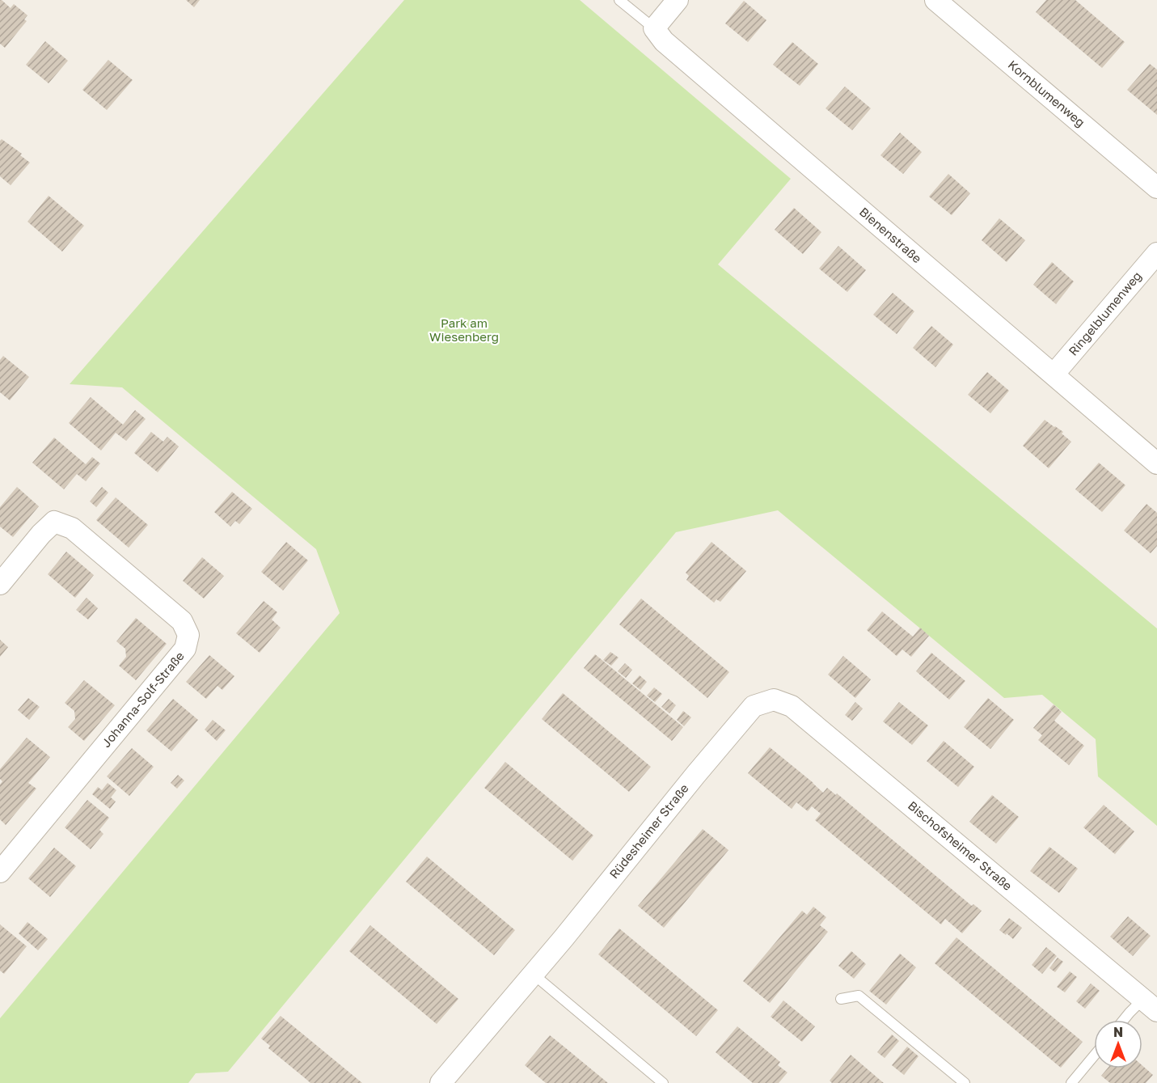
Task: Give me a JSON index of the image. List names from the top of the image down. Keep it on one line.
{"streets":{"street":["Kornblumenweg","Bienenstraße","Ringelblumenweg","Johanna-Solf-Straße","Rüdesheimer Straße","Bischofsheimer Straße"]},"crossings":[["Bienenstraße","Ringelblumenweg"],["Rüdesheimer Straße","Bischofsheimer Straße"]],"parks":["Park am Wiesenberg"],"north":"top"}
